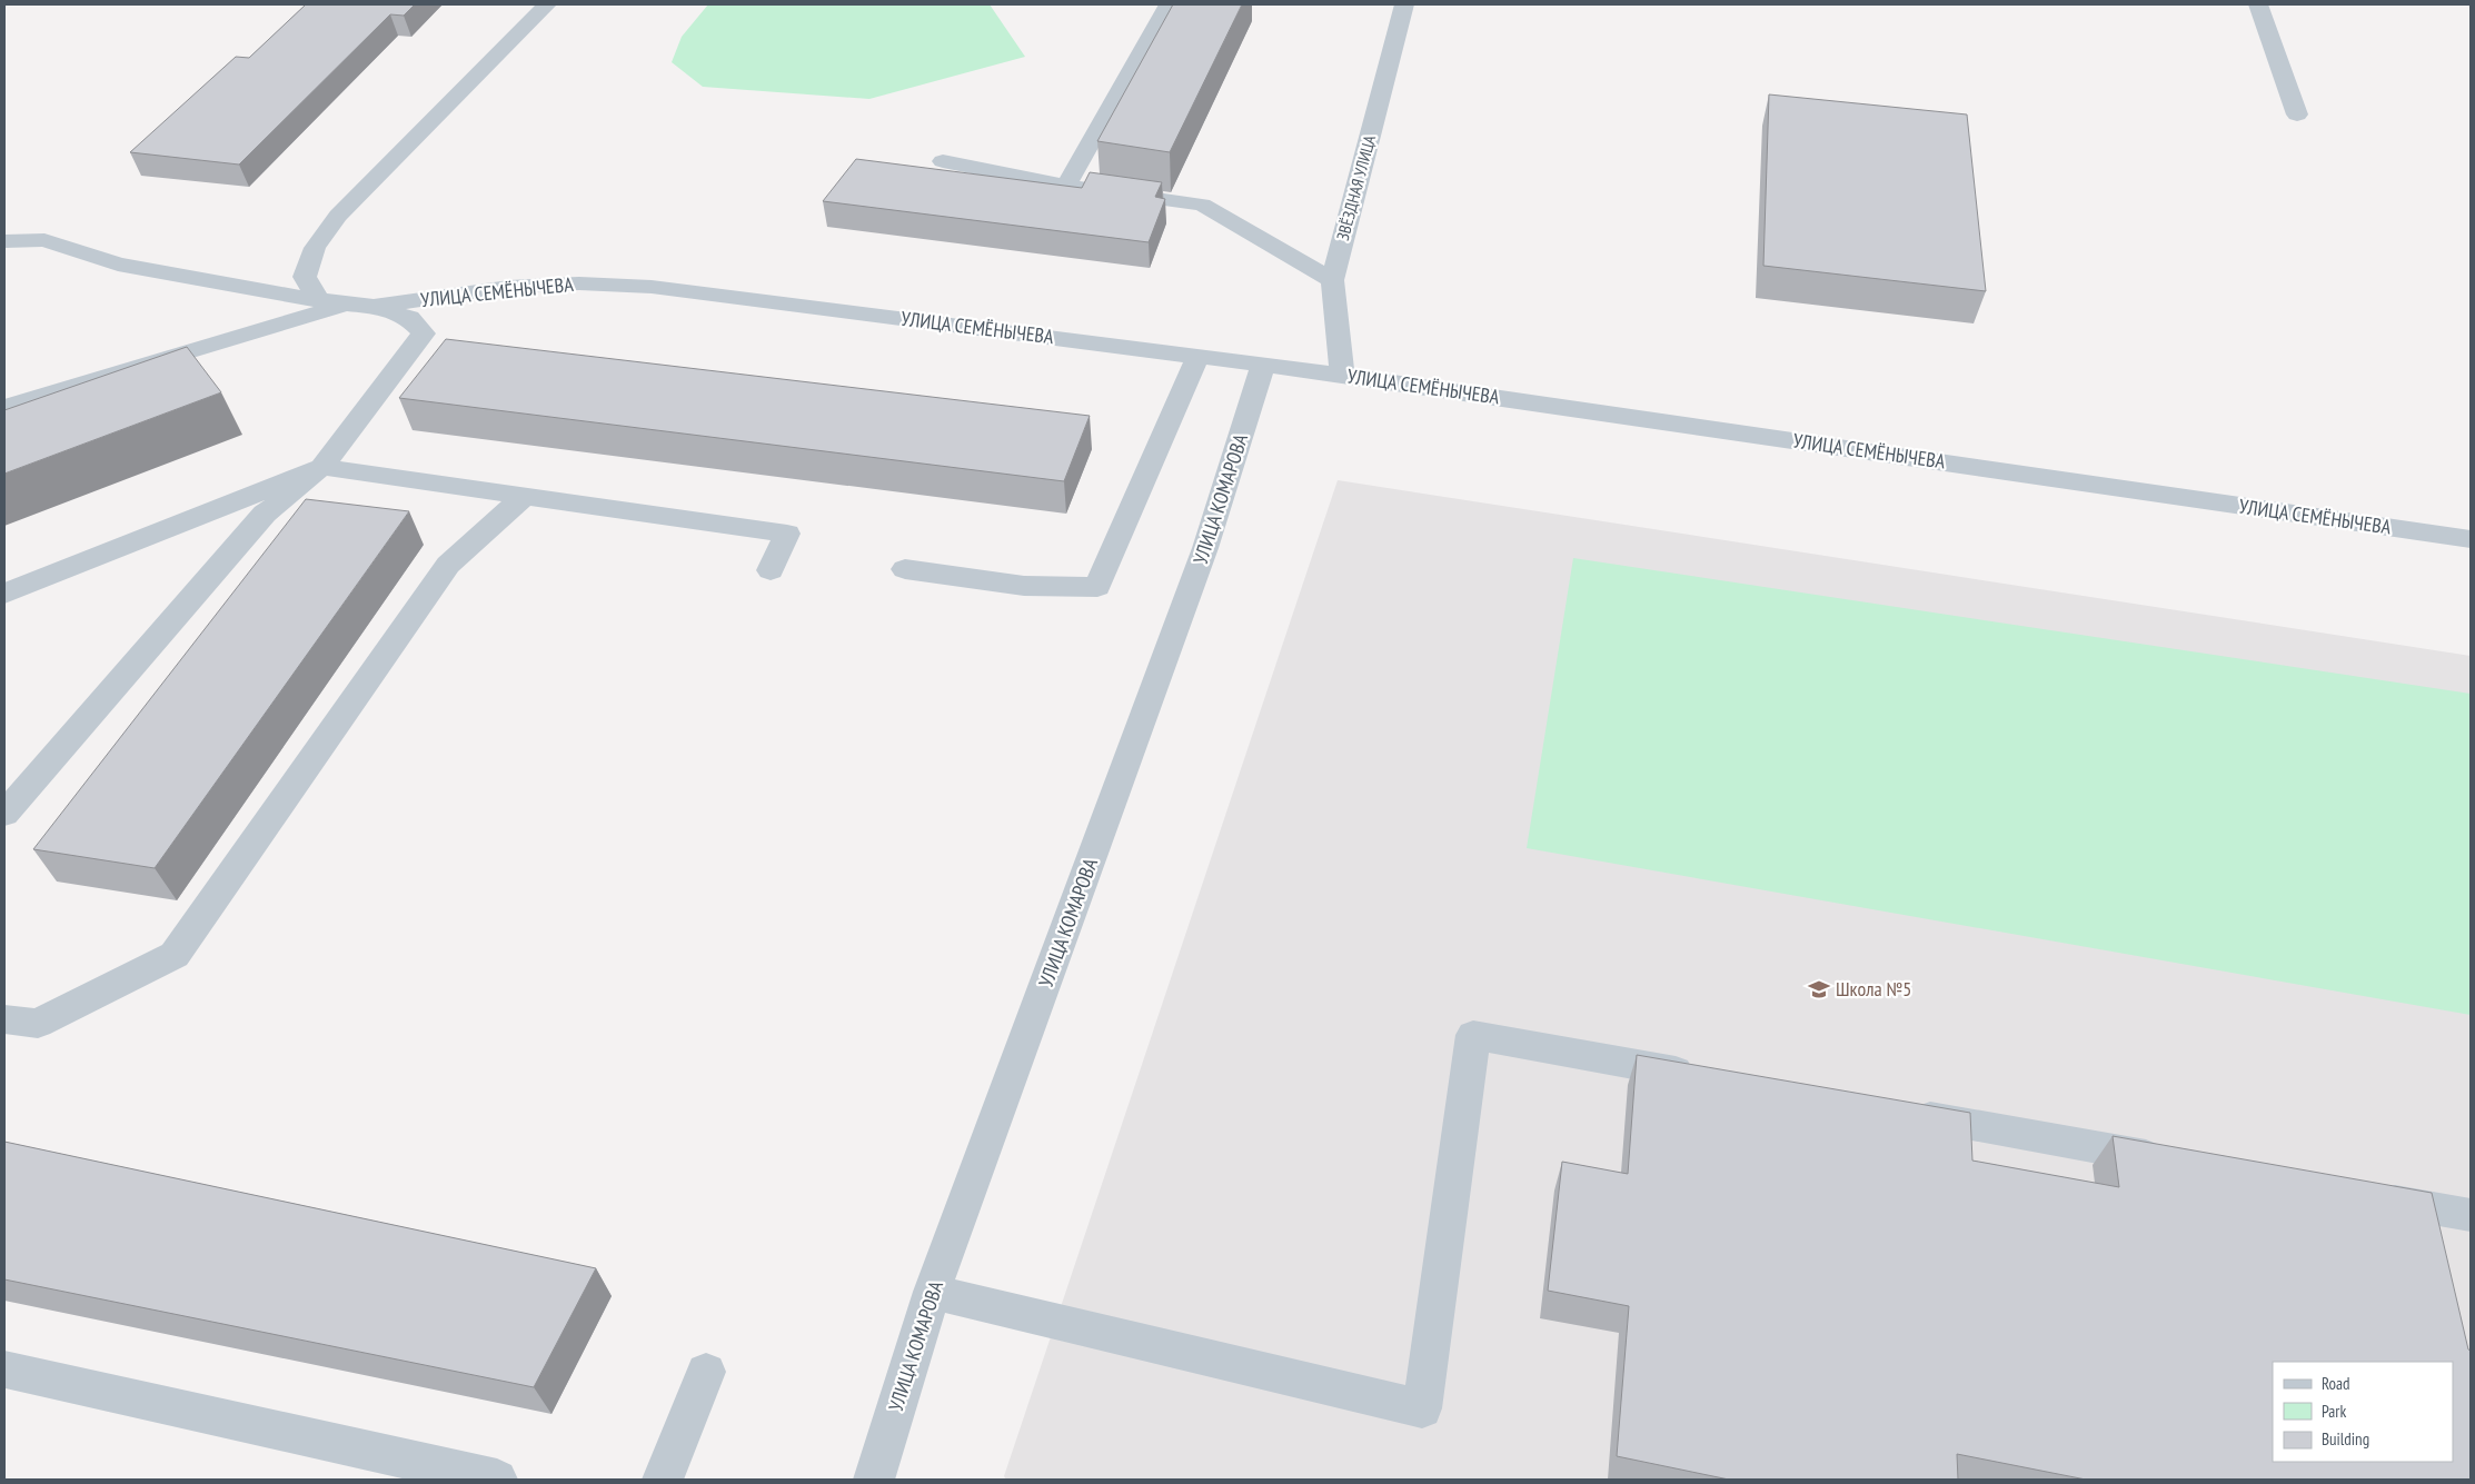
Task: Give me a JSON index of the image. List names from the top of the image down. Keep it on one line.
{"streets":{"street":["ЗВЁЗДНАЯ УЛИЦА","УЛИЦА СЕМЁНЫЧЕВА","УЛИЦА КОМАРОВА"]},"crossings":[["ЗВЁЗДНАЯ УЛИЦА","УЛИЦА СЕМЁНЫЧЕВА"],["УЛИЦА СЕМЁНЫЧЕВА","УЛИЦА КОМАРОВА"]],"places":{"school or university":["Школа №5"]},"legend":["Road","Park","Building"]}
